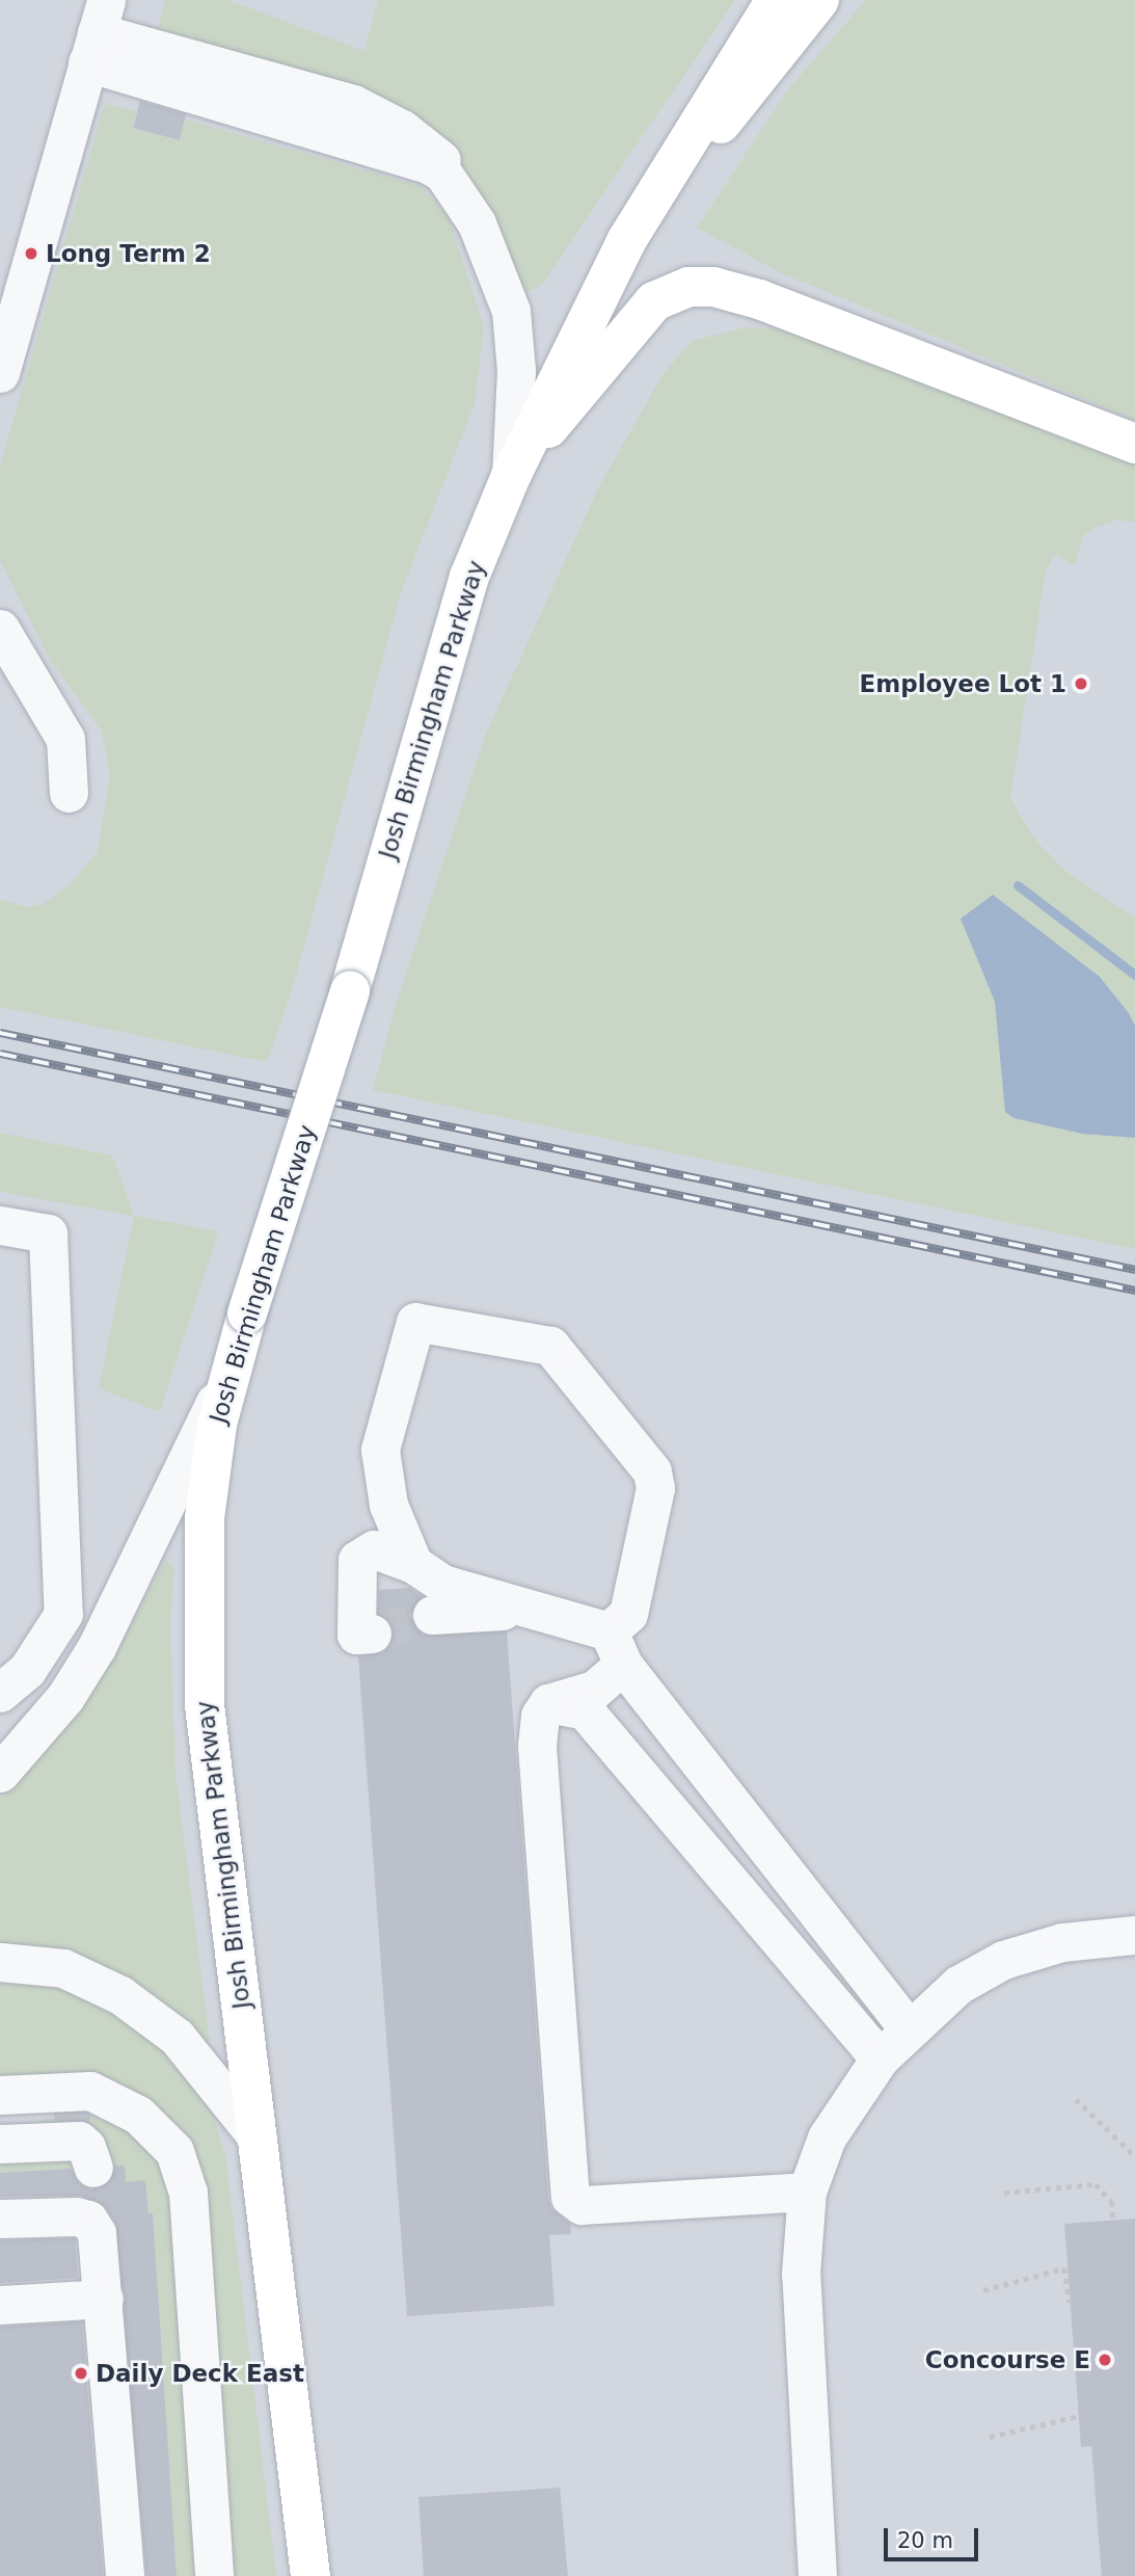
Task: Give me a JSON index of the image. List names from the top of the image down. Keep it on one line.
{"streets":{"main road":["Josh Birmingham Parkway"]},"places":["Long Term 2","Employee Lot 1","Concourse E","Daily Deck East"],"scale_bar":"20 m"}
